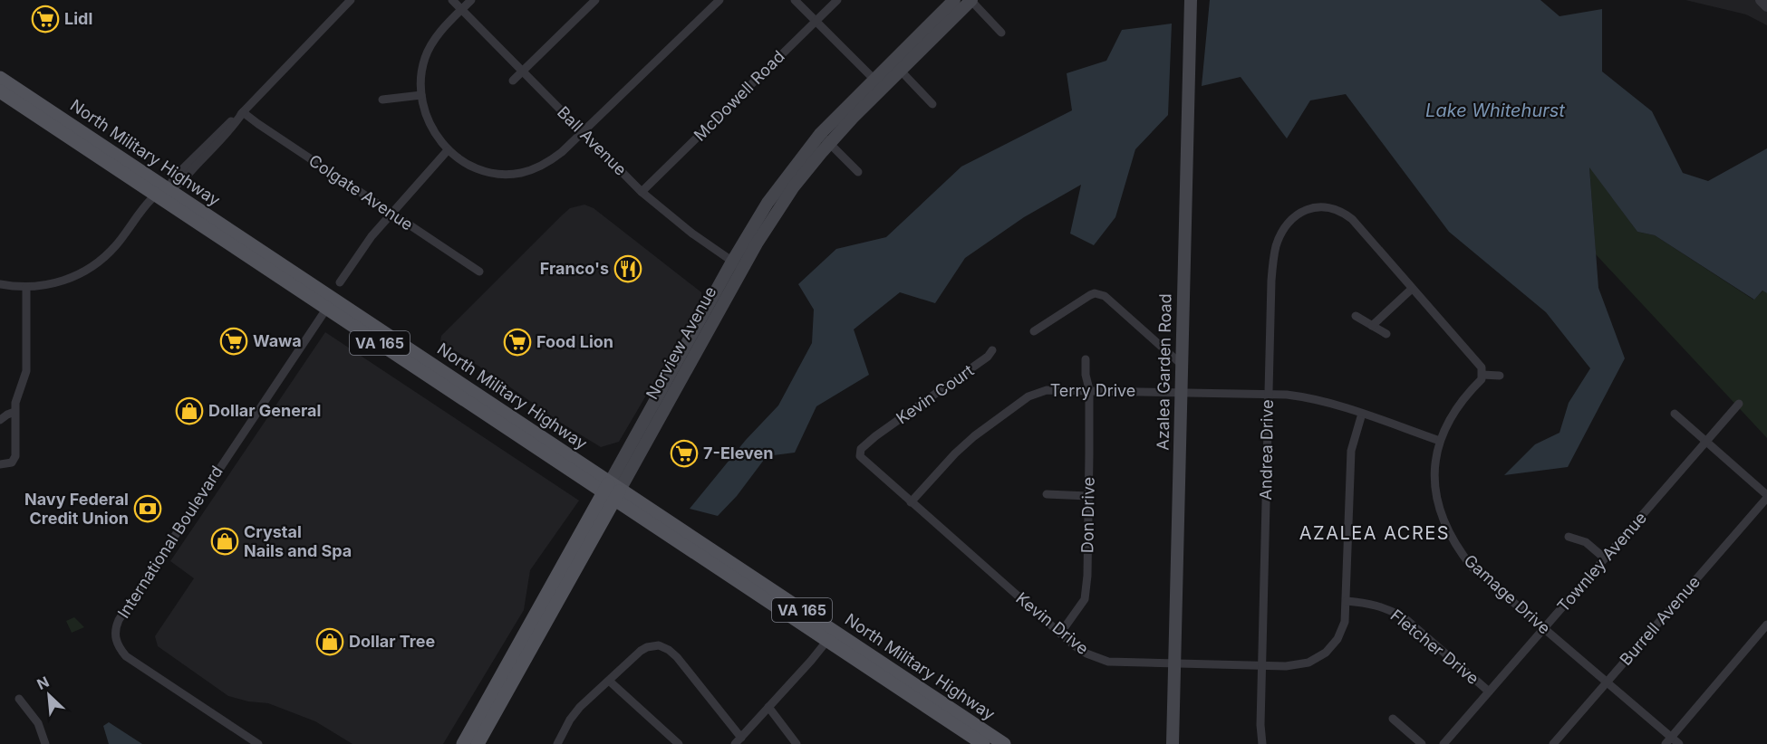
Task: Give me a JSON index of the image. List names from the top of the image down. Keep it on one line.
{"streets":{"main road":["North Military Highway","VA 165","Norview Avenue","Azalea Garden Road"],"street":["McDowell Road","Ball Avenue","Colgate Avenue","Terry Drive","Kevin Court","Andrea Drive","Don Drive","International Boulevard","Townley Avenue","Gamage Drive","Burrell Avenue","Kevin Drive","Fletcher Drive"]},"crossings":[["McDowell Road","Ball Avenue"],["Ball Avenue","Norview Avenue"],["North Military Highway","Norview Avenue"],["North Military Highway","International Boulevard"],["Azalea Garden Road","Terry Drive"],["Azalea Garden Road","Kevin Drive"],["Terry Drive","Andrea Drive"],["Terry Drive","Don Drive"],["Terry Drive","Gamage Drive"],["Terry Drive","Kevin Drive"],["Kevin Court","Kevin Drive"],["Andrea Drive","Kevin Drive"],["Don Drive","Kevin Drive"],["Townley Avenue","Gamage Drive"],["Townley Avenue","Fletcher Drive"],["Gamage Drive","Burrell Avenue"],["Kevin Drive","Fletcher Drive"]],"districts":["AZALEA ACRES"],"water":["Lake Whitehurst"],"places":{"supermarket":["Lidl","Wawa","Food Lion","7-Eleven"],"restaurant":["Franco's"],"shop":["Dollar General","Crystal Nails and Spa","Dollar Tree"],"bank":["Navy Federal Credit Union"]},"north":"top left"}
